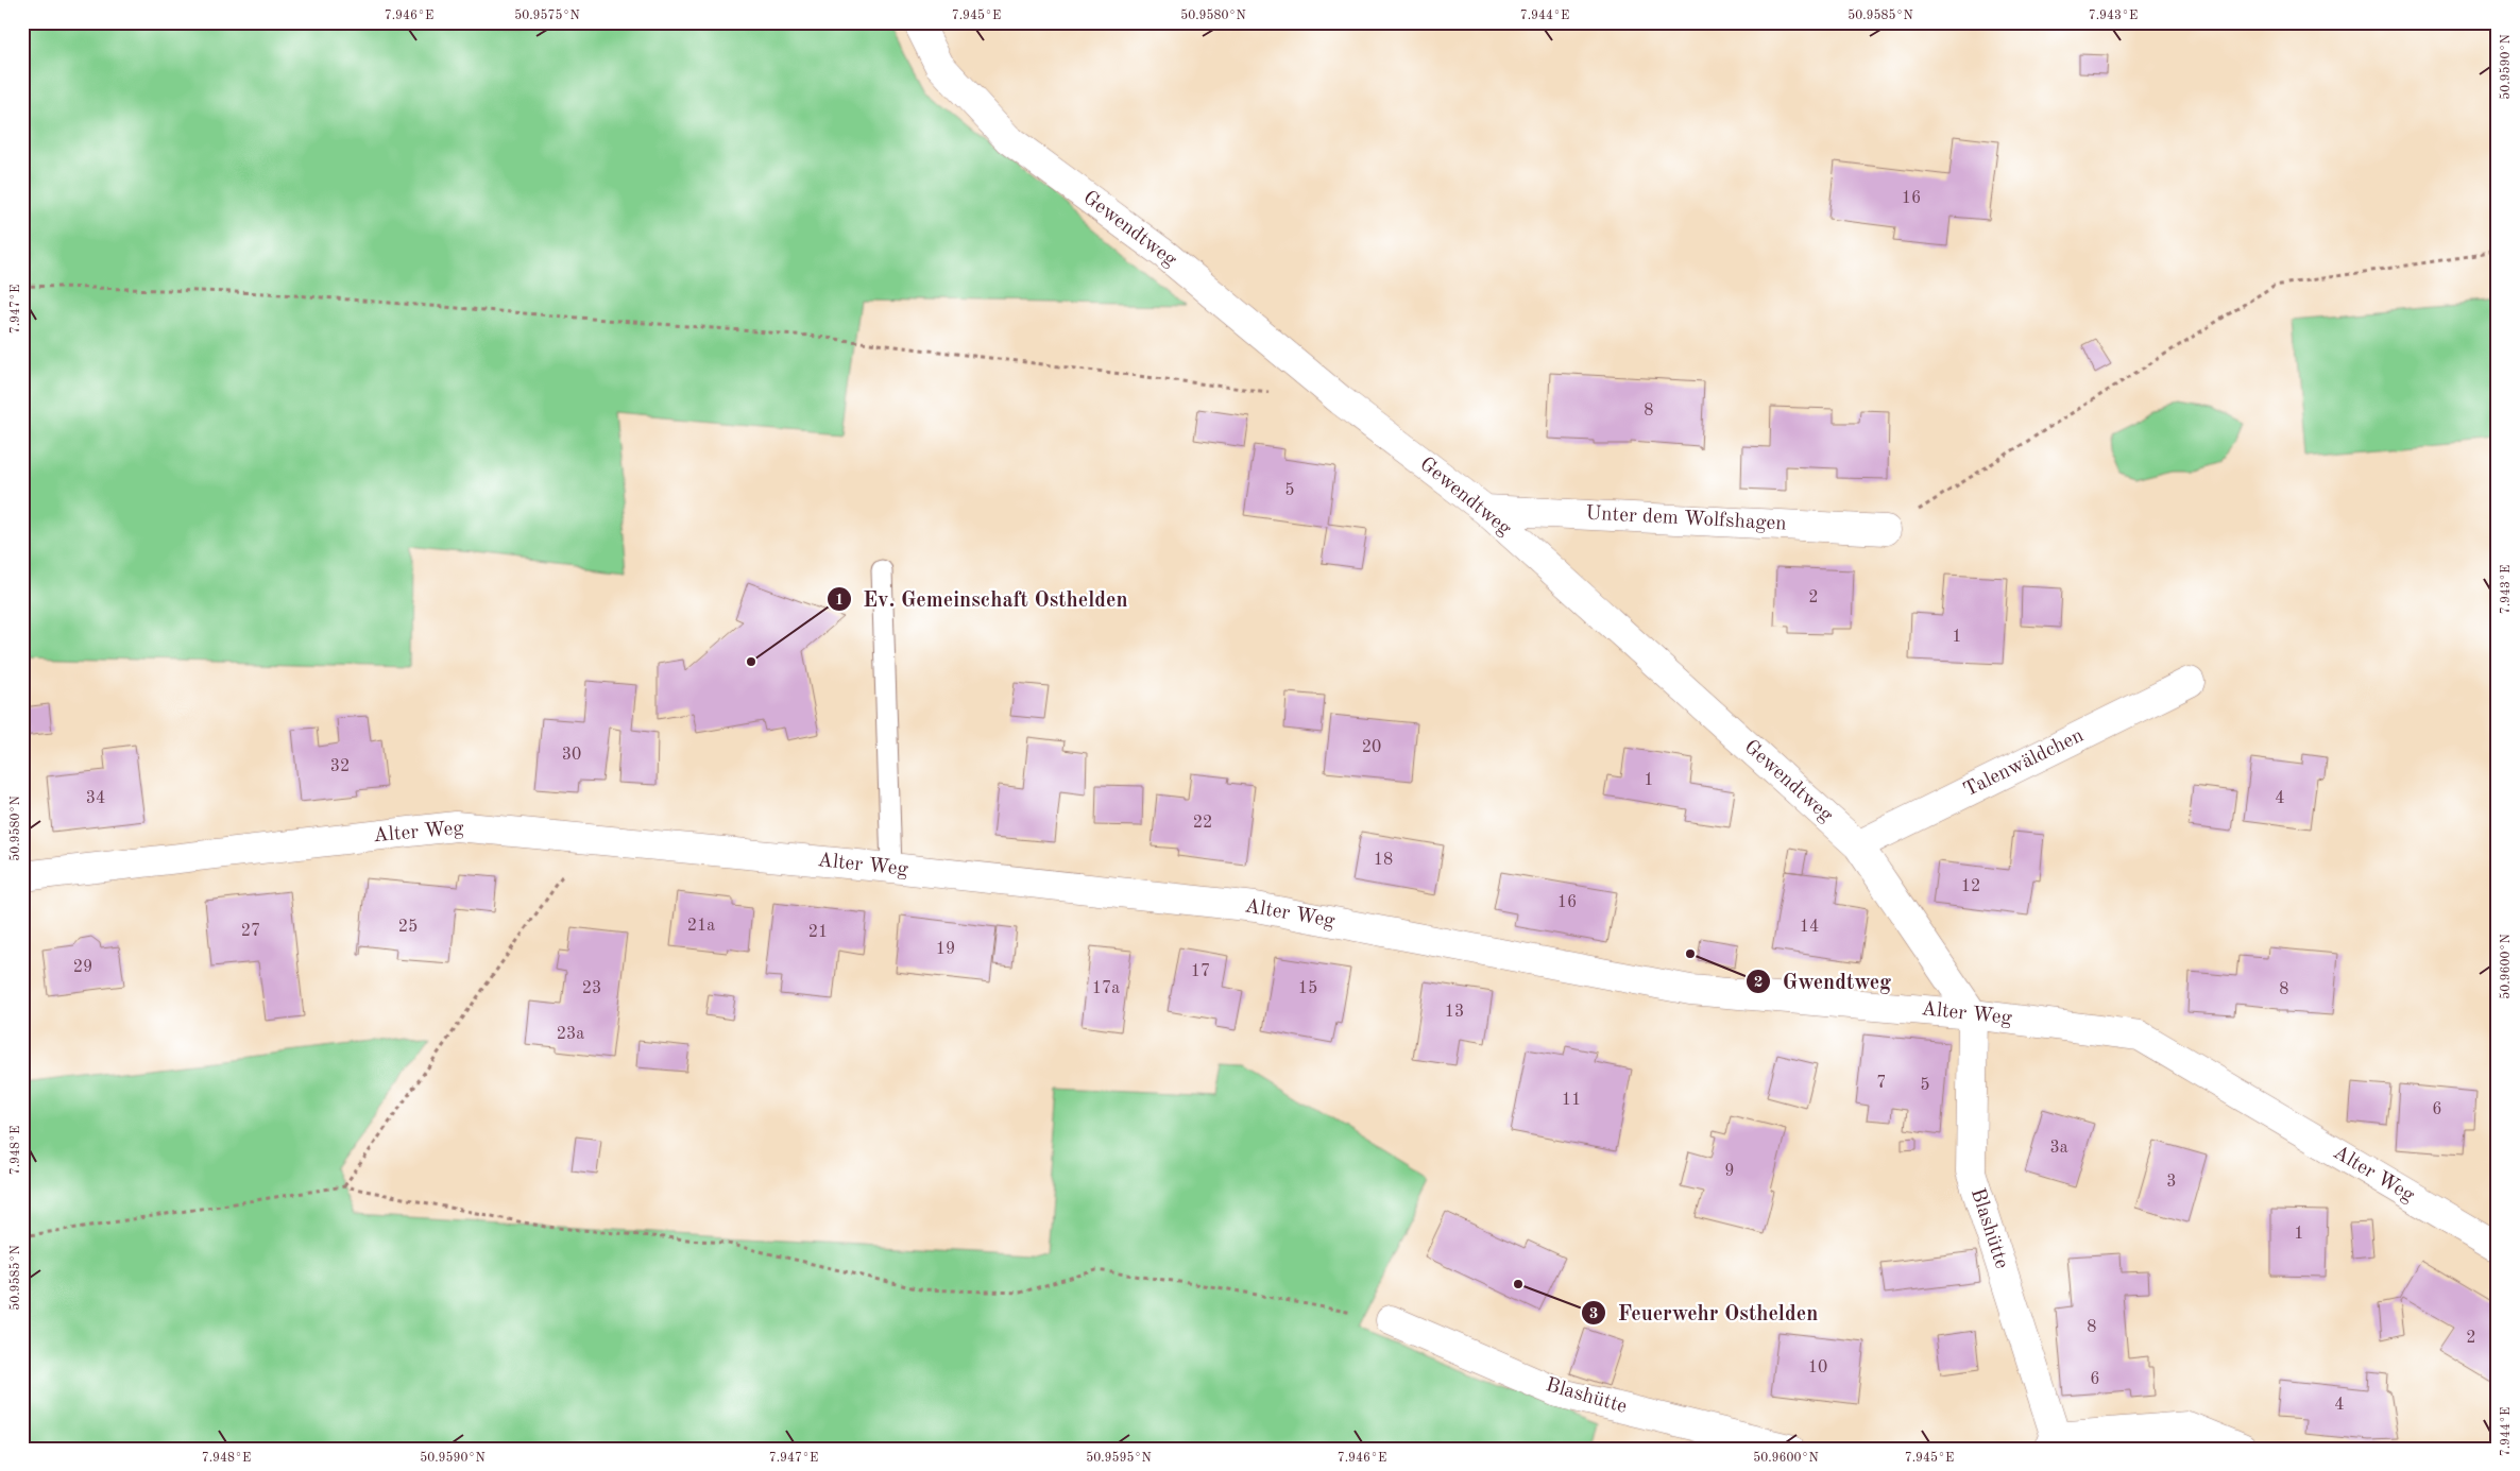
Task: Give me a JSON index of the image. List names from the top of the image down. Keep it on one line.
{"streets":{"street":["Gewendtweg","Unter dem Wolfshagen","Talenwäldchen","Alter Weg","Blashütte"]},"crossings":[["Gewendtweg","Unter dem Wolfshagen"],["Gewendtweg","Talenwäldchen"],["Gewendtweg","Alter Weg"],["Gewendtweg","Blashütte"],["Alter Weg","Blashütte"]],"places":["Ev. Gemeinschaft Osthelden","Gwendtweg","Feuerwehr Osthelden"],"house_numbers":["16","8","5","2","1","20","30","32","1","34","4","22","18","12","16","21a","25","14","27","21","19","29","17","23","17a","15","8","13","23a","7","5","11","6","3a","9","3","1","8","2","10","6","4"],"coordinates":["7.946°E","50.9575°N","7.945°E","50.9580°N","7.944°E","50.9585°N","7.943°E","50.9590°N","7.947°E","50.9600°N","7.948°E","50.9595°N"]}
